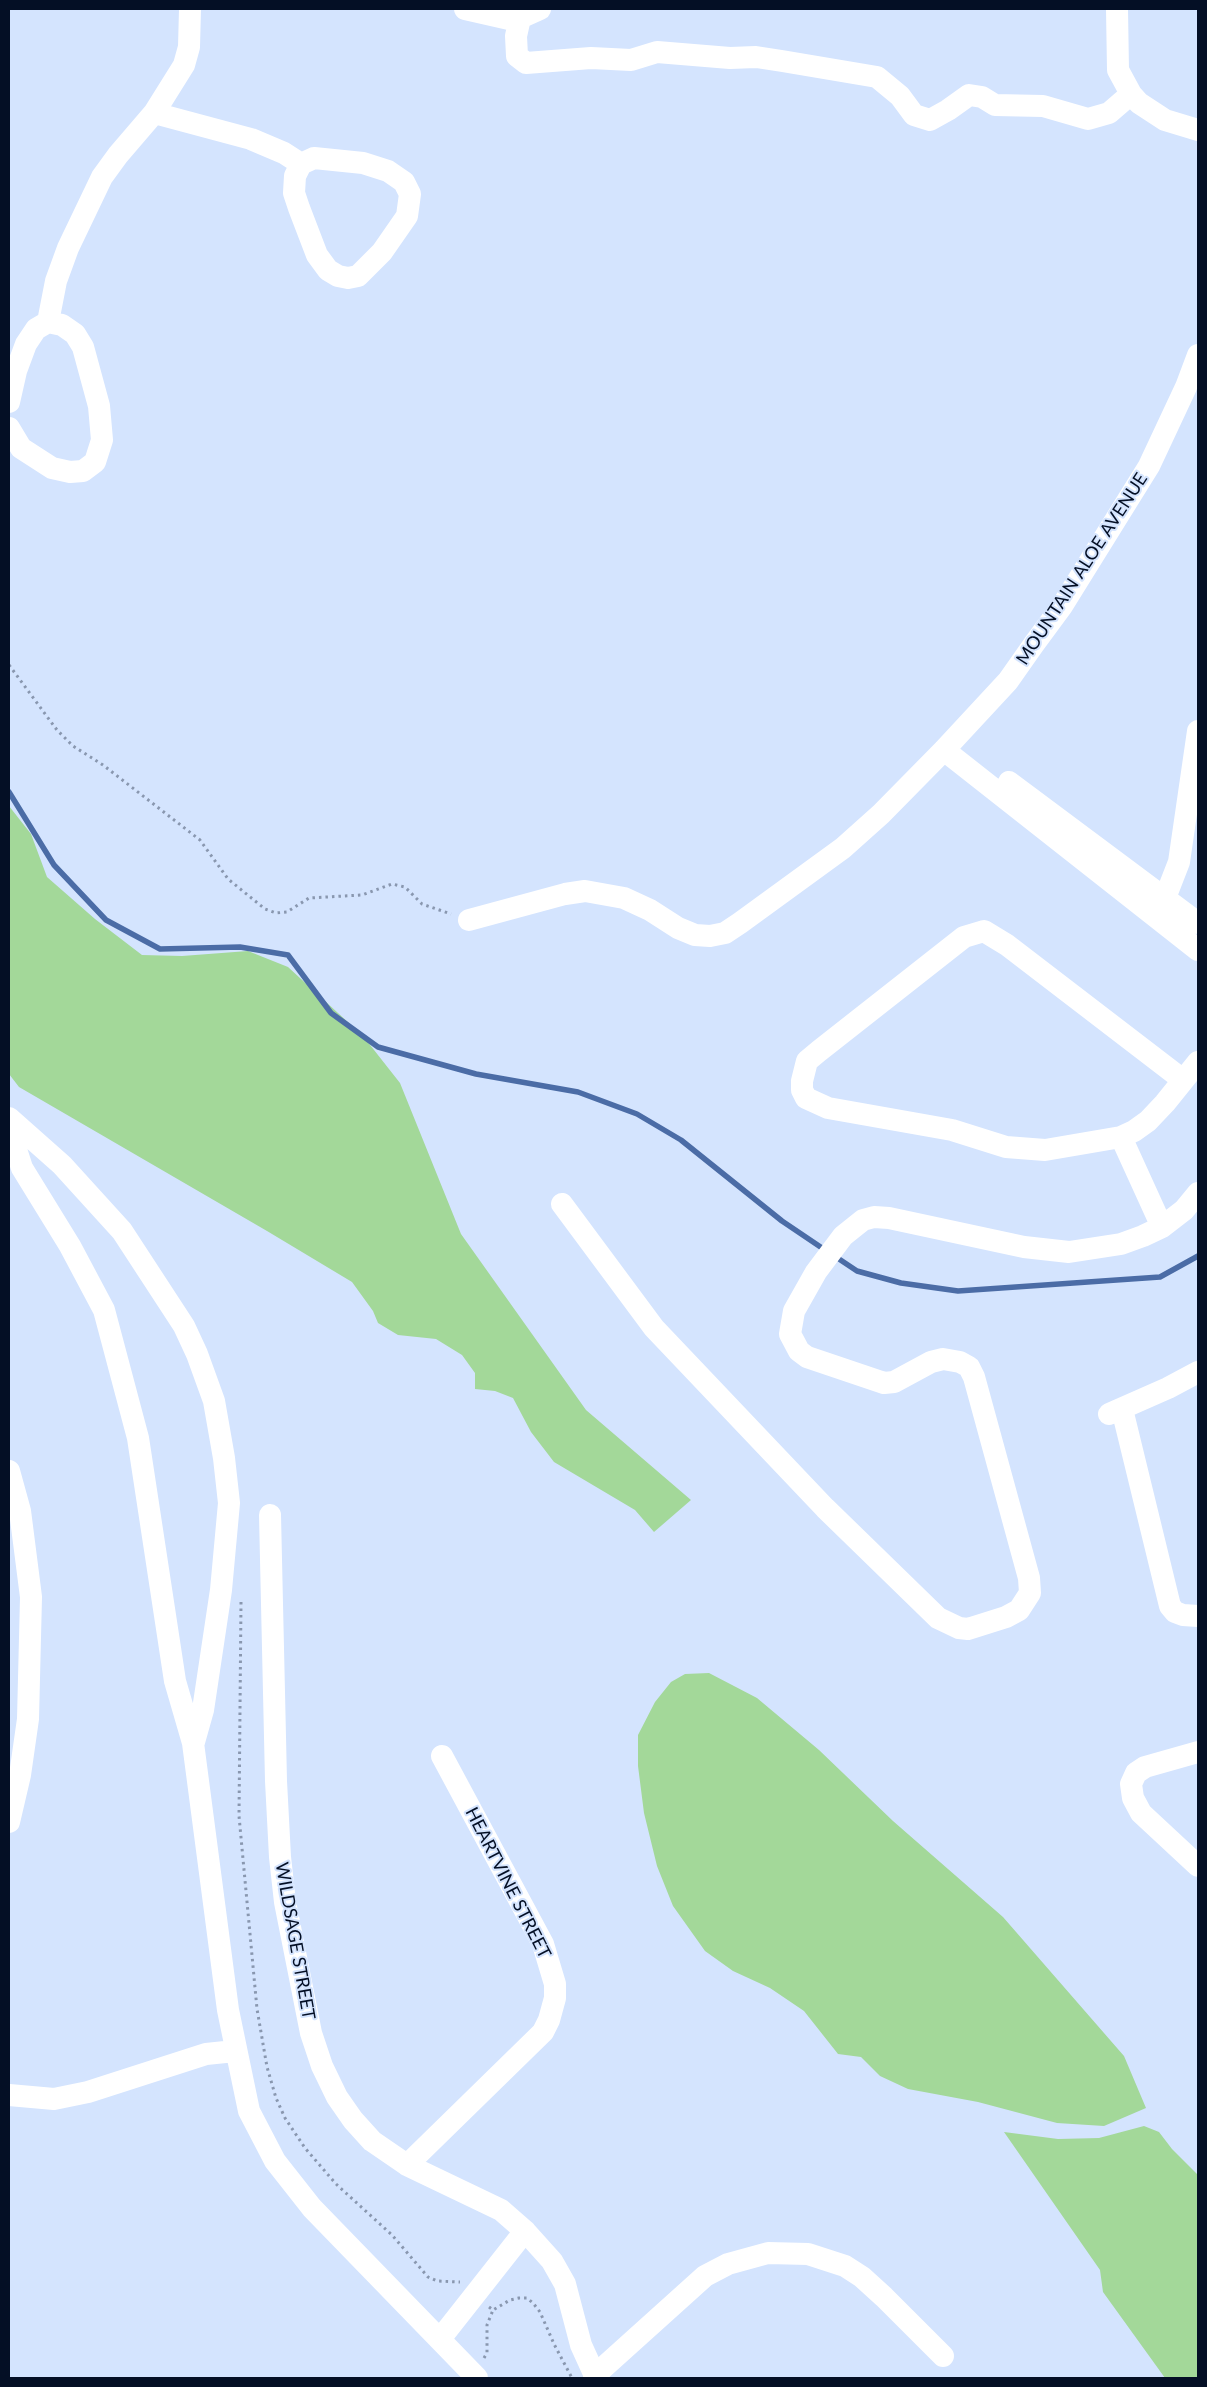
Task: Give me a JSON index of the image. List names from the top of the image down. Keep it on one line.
{"streets":{"street":["MOUNTAIN ALOE AVENUE","HEARTVINE STREET","WILDSAGE STREET"]},"crossings":[["HEARTVINE STREET","WILDSAGE STREET"]]}
